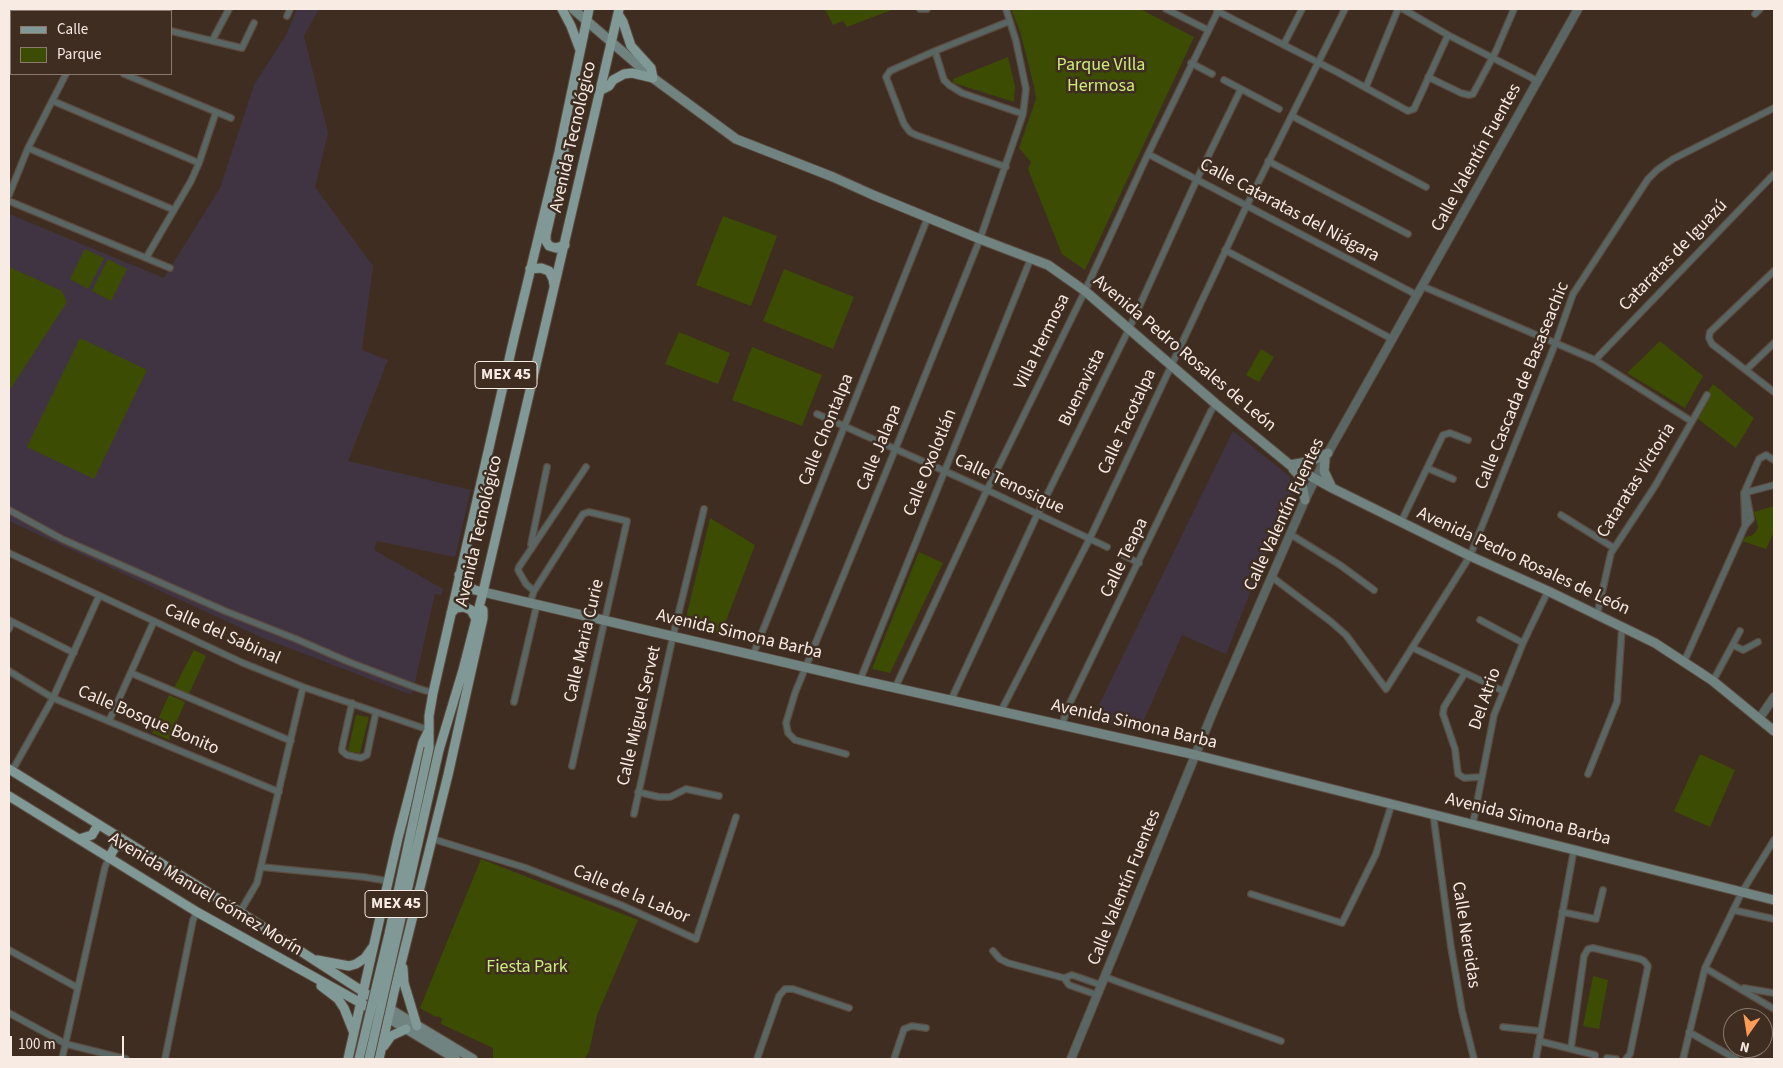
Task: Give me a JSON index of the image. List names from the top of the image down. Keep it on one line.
{"streets":{"main road":["Avenida Tecnológico","Avenida Pedro Rosales de León","MEX 45","Avenida Simona Barba","Avenida Manuel Gómez Morín"],"street":["Calle Valentín Fuentes","Calle Cataratas del Niágara","Cataratas de Iguazú","Villa Hermosa","Calle Cascada de Basaseachic","Buenavista","Calle Tacotalpa","Calle Chontalpa","Calle Jalapa","Calle Oxolotlán","Cataratas Victoria","Calle Tenosique","Calle Teapa","Calle del Sabinal","Calle Maria Curie","Del Atrio","Calle Miguel Servet","Calle Bosque Bonito","Calle de la Labor","Calle Nereidas"]},"crossings":[["Avenida Tecnológico","Avenida Pedro Rosales de León"],["Avenida Tecnológico","Calle del Sabinal"],["Avenida Tecnológico","Avenida Simona Barba"],["Calle Valentín Fuentes","Calle Cataratas del Niágara"],["Calle Valentín Fuentes","Avenida Pedro Rosales de León"],["Calle Valentín Fuentes","Calle Cascada de Basaseachic"],["Calle Valentín Fuentes","Avenida Simona Barba"],["Calle Cataratas del Niágara","Villa Hermosa"],["Calle Cataratas del Niágara","Buenavista"],["Calle Cataratas del Niágara","Calle Tacotalpa"],["Villa Hermosa","Avenida Pedro Rosales de León"],["Villa Hermosa","Calle Tenosique"],["Villa Hermosa","Avenida Simona Barba"],["Avenida Pedro Rosales de León","Calle Cascada de Basaseachic"],["Avenida Pedro Rosales de León","Buenavista"],["Avenida Pedro Rosales de León","Calle Tacotalpa"],["Avenida Pedro Rosales de León","Calle Chontalpa"],["Avenida Pedro Rosales de León","Calle Jalapa"],["Avenida Pedro Rosales de León","Calle Oxolotlán"],["Avenida Pedro Rosales de León","Cataratas Victoria"],["Avenida Pedro Rosales de León","Calle Teapa"],["Avenida Pedro Rosales de León","Del Atrio"],["Buenavista","Calle Tenosique"],["Buenavista","Avenida Simona Barba"],["Calle Tacotalpa","Calle Tenosique"],["Calle Tacotalpa","Avenida Simona Barba"],["Calle Chontalpa","Calle Tenosique"],["Calle Chontalpa","Avenida Simona Barba"],["Calle Jalapa","Calle Tenosique"],["Calle Jalapa","Avenida Simona Barba"],["Calle Oxolotlán","Calle Tenosique"],["Calle Oxolotlán","Avenida Simona Barba"],["Calle Teapa","Avenida Simona Barba"],["Avenida Simona Barba","Calle Maria Curie"],["Avenida Simona Barba","Del Atrio"],["Avenida Simona Barba","Calle Miguel Servet"],["Avenida Simona Barba","Calle Nereidas"]],"parks":["Parque Villa Hermosa","Fiesta Park"],"legend":["Calle","Parque"],"scale_bar":"100 m","north":"bottom"}
